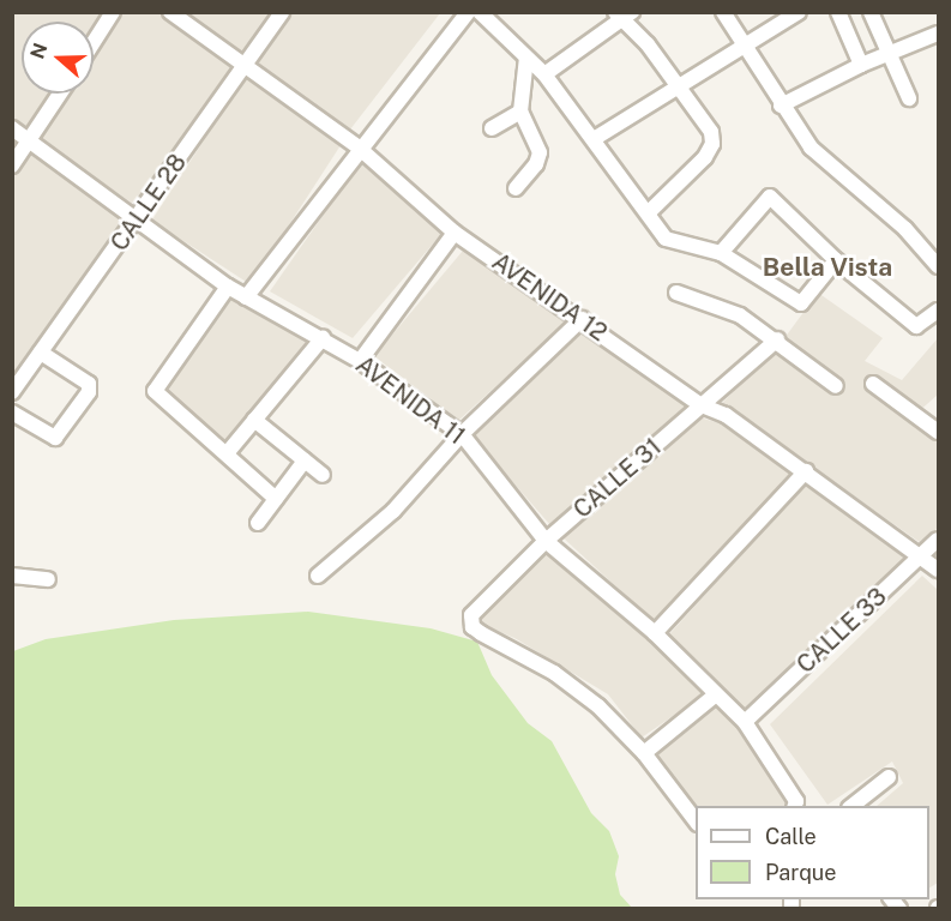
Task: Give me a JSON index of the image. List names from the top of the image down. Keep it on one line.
{"streets":{"street":["CALLE 28","AVENIDA 12","AVENIDA 11","CALLE 31","CALLE 33"]},"crossings":[["CALLE 28","AVENIDA 12"],["CALLE 28","AVENIDA 11"],["AVENIDA 12","CALLE 31"],["AVENIDA 12","CALLE 33"],["AVENIDA 11","CALLE 31"],["AVENIDA 11","CALLE 33"]],"districts":["Bella Vista"],"legend":["Calle","Parque"],"north":"left"}
